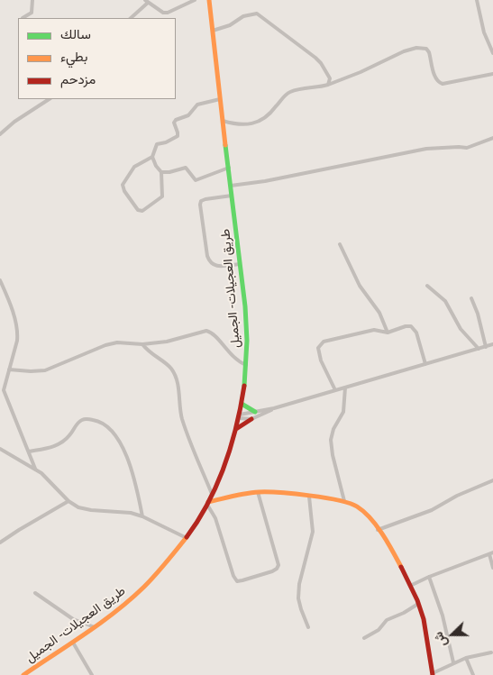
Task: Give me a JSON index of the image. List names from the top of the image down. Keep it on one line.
{"streets":{"main road":["طريق العجيلات- الجميل"]},"legend":["سالك","بطيء","مزدحم"],"north":"left"}
